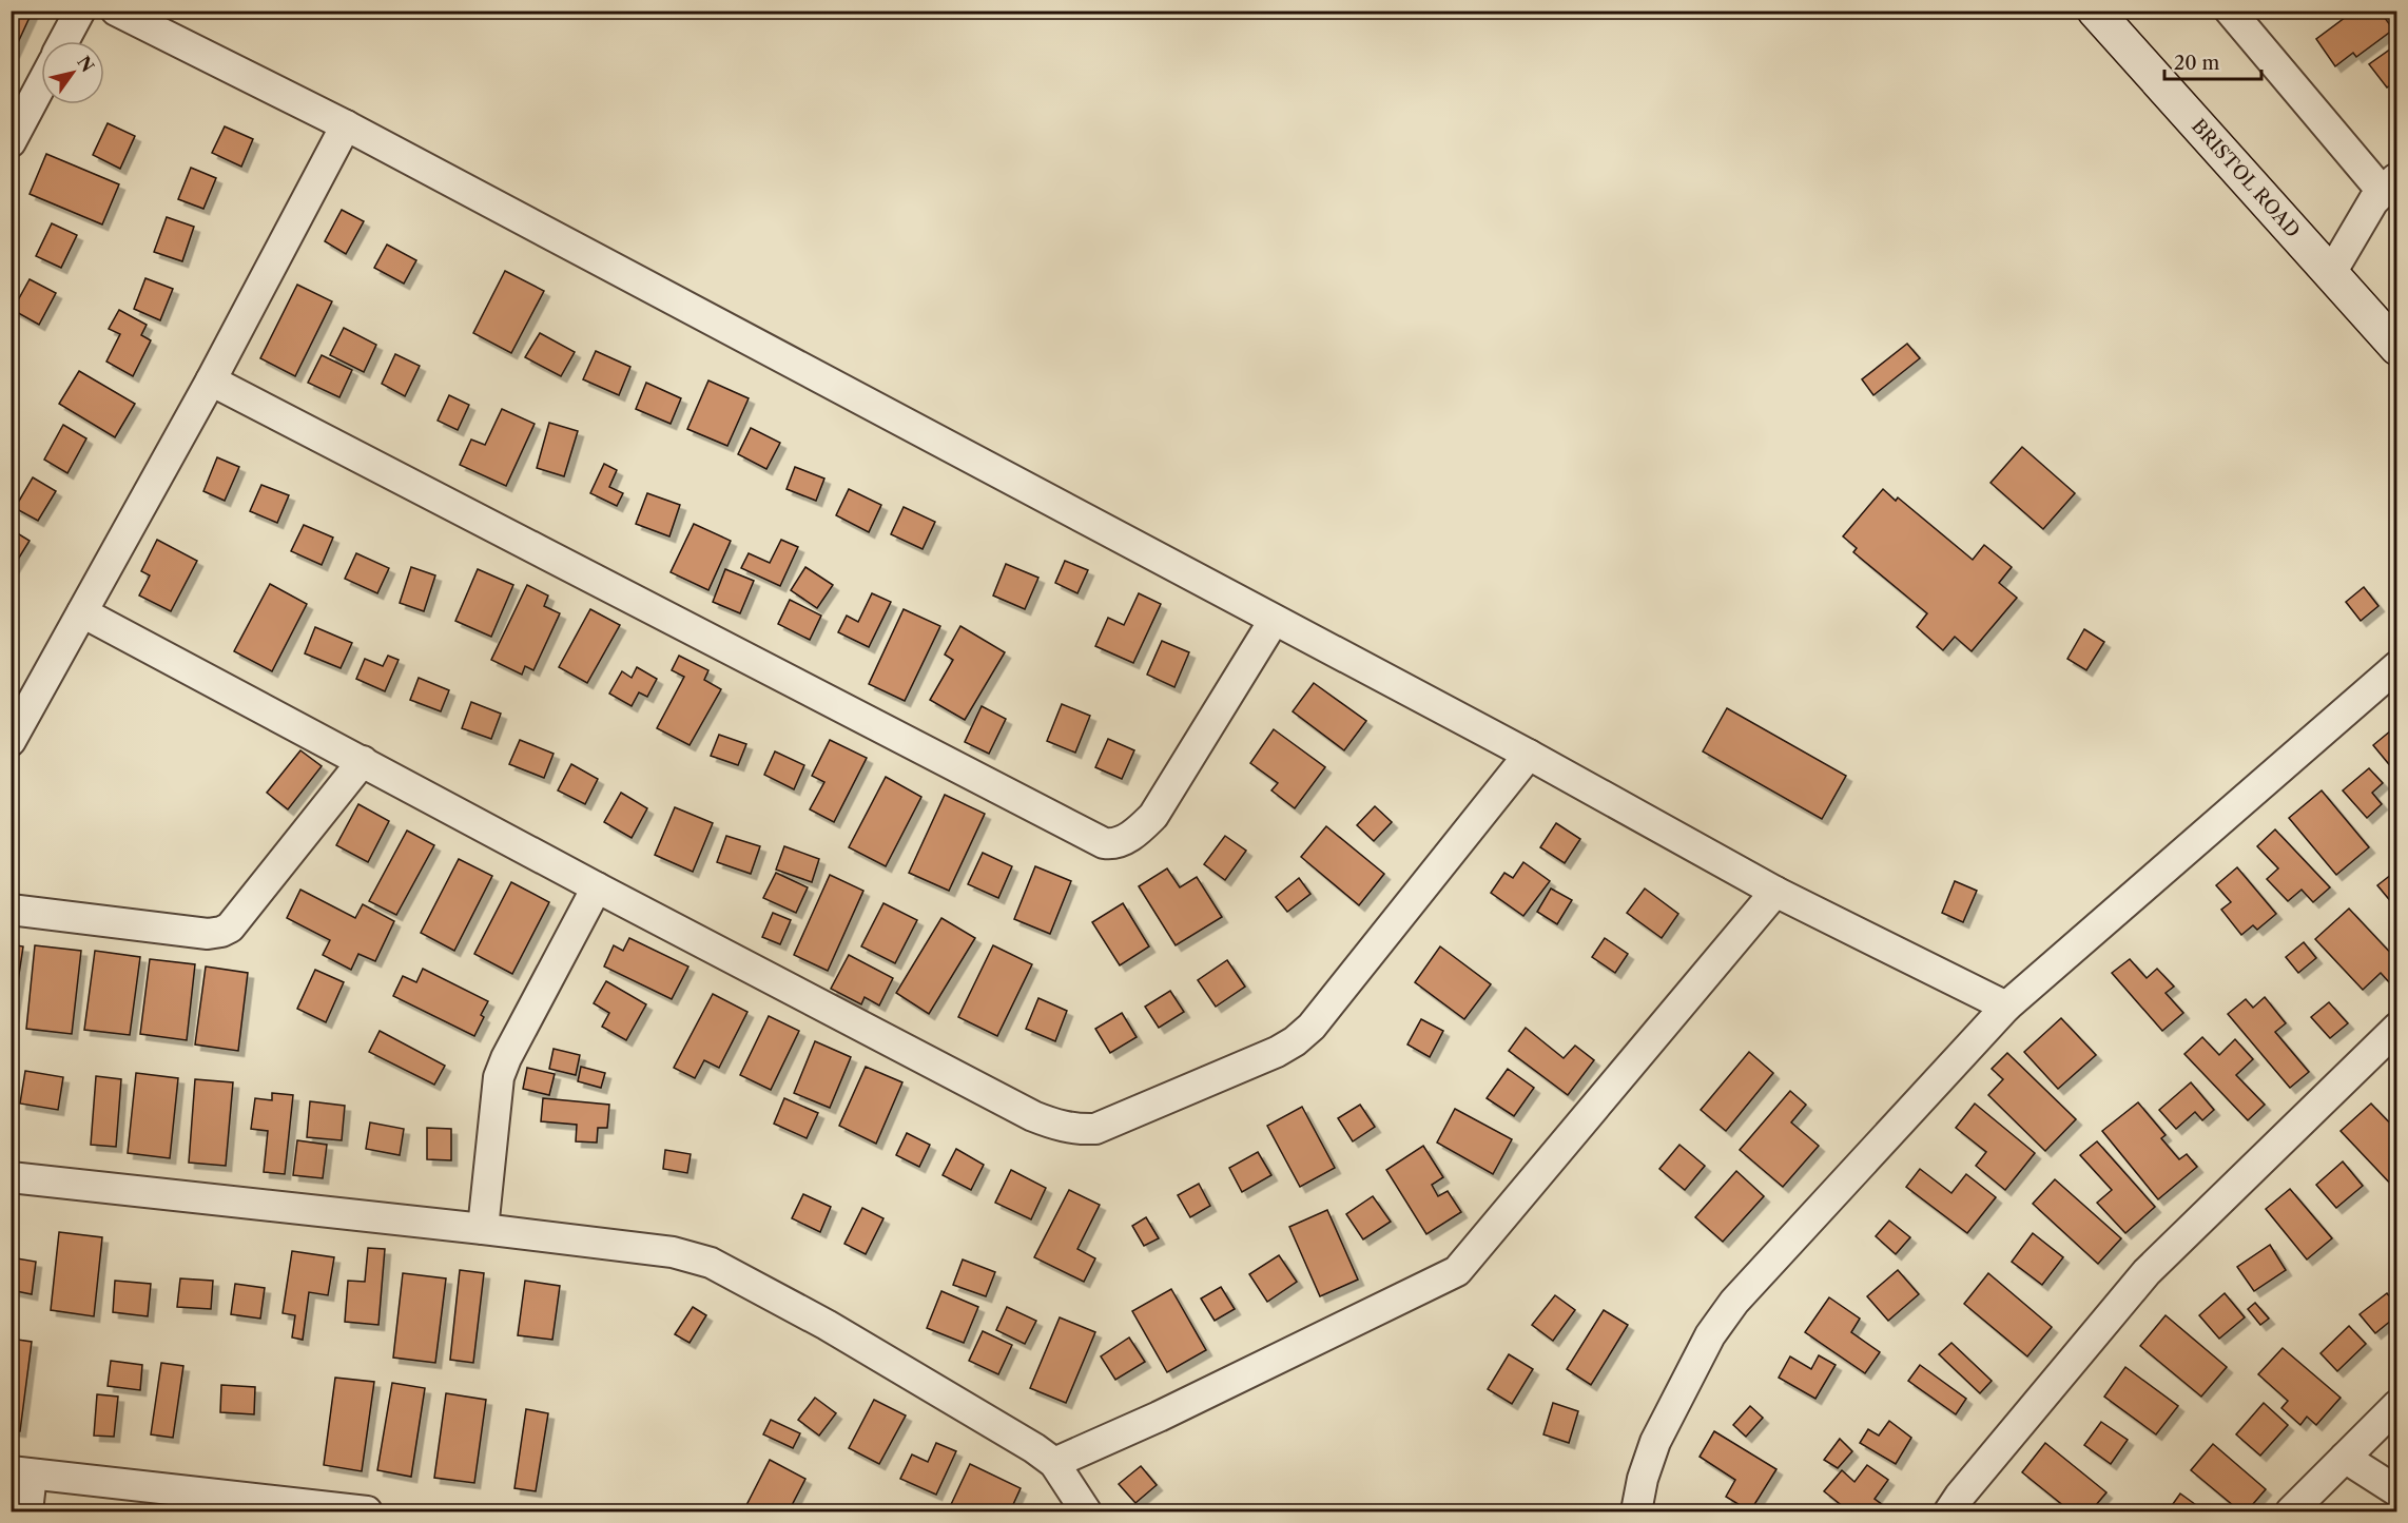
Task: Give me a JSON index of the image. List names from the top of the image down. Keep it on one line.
{"streets":{"street":["BRISTOL ROAD"]},"scale_bar":"20 m","north":"top right"}
